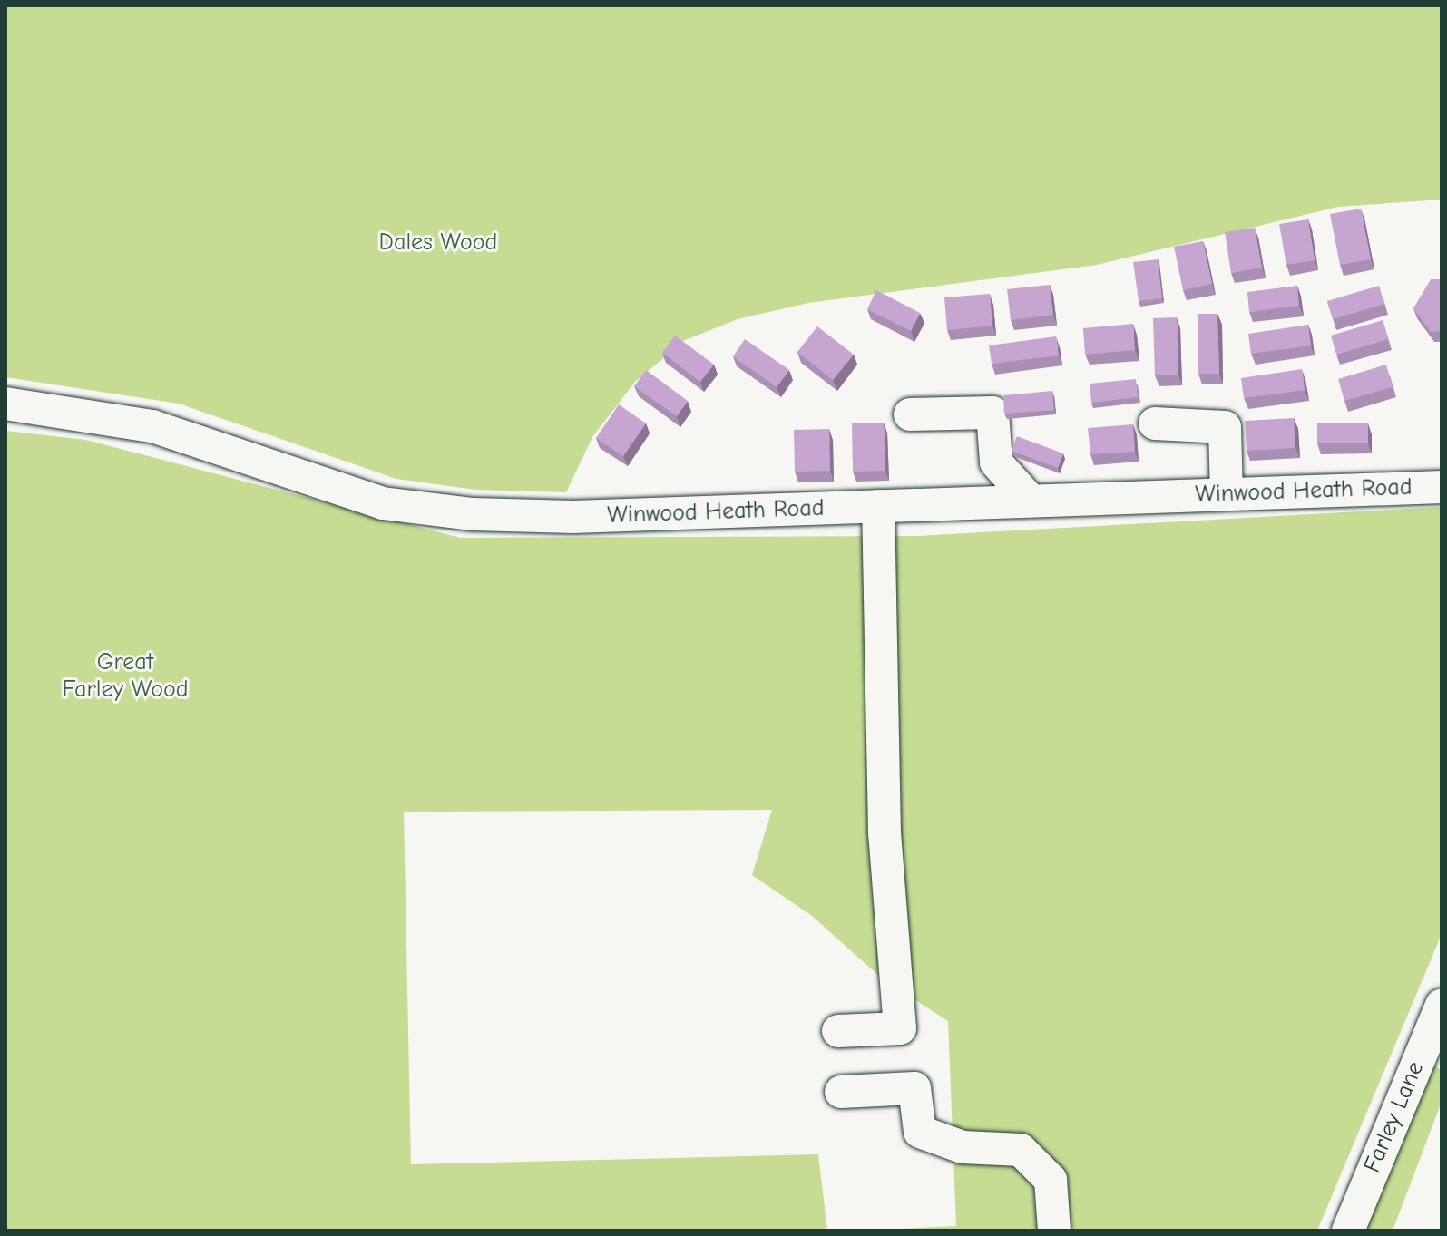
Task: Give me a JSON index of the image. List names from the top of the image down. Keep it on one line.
{"streets":{"street":["Winwood Heath Road","Farley Lane"]},"parks":["Dales Wood","Great Farley Wood"]}
